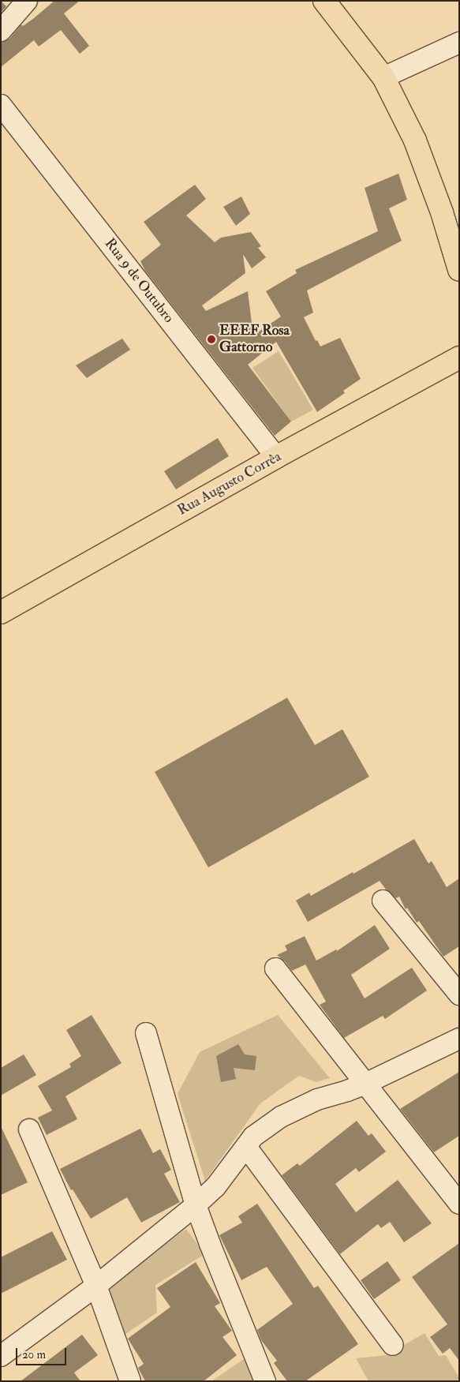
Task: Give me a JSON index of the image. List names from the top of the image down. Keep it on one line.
{"streets":{"main road":["Rua Augusto Corrêa"],"street":["Rua 9 de Outubro"]},"crossings":[["Rua 9 de Outubro","Rua Augusto Corrêa"]],"places":["EEEF Rosa Gattorno"],"scale_bar":"20 m"}
